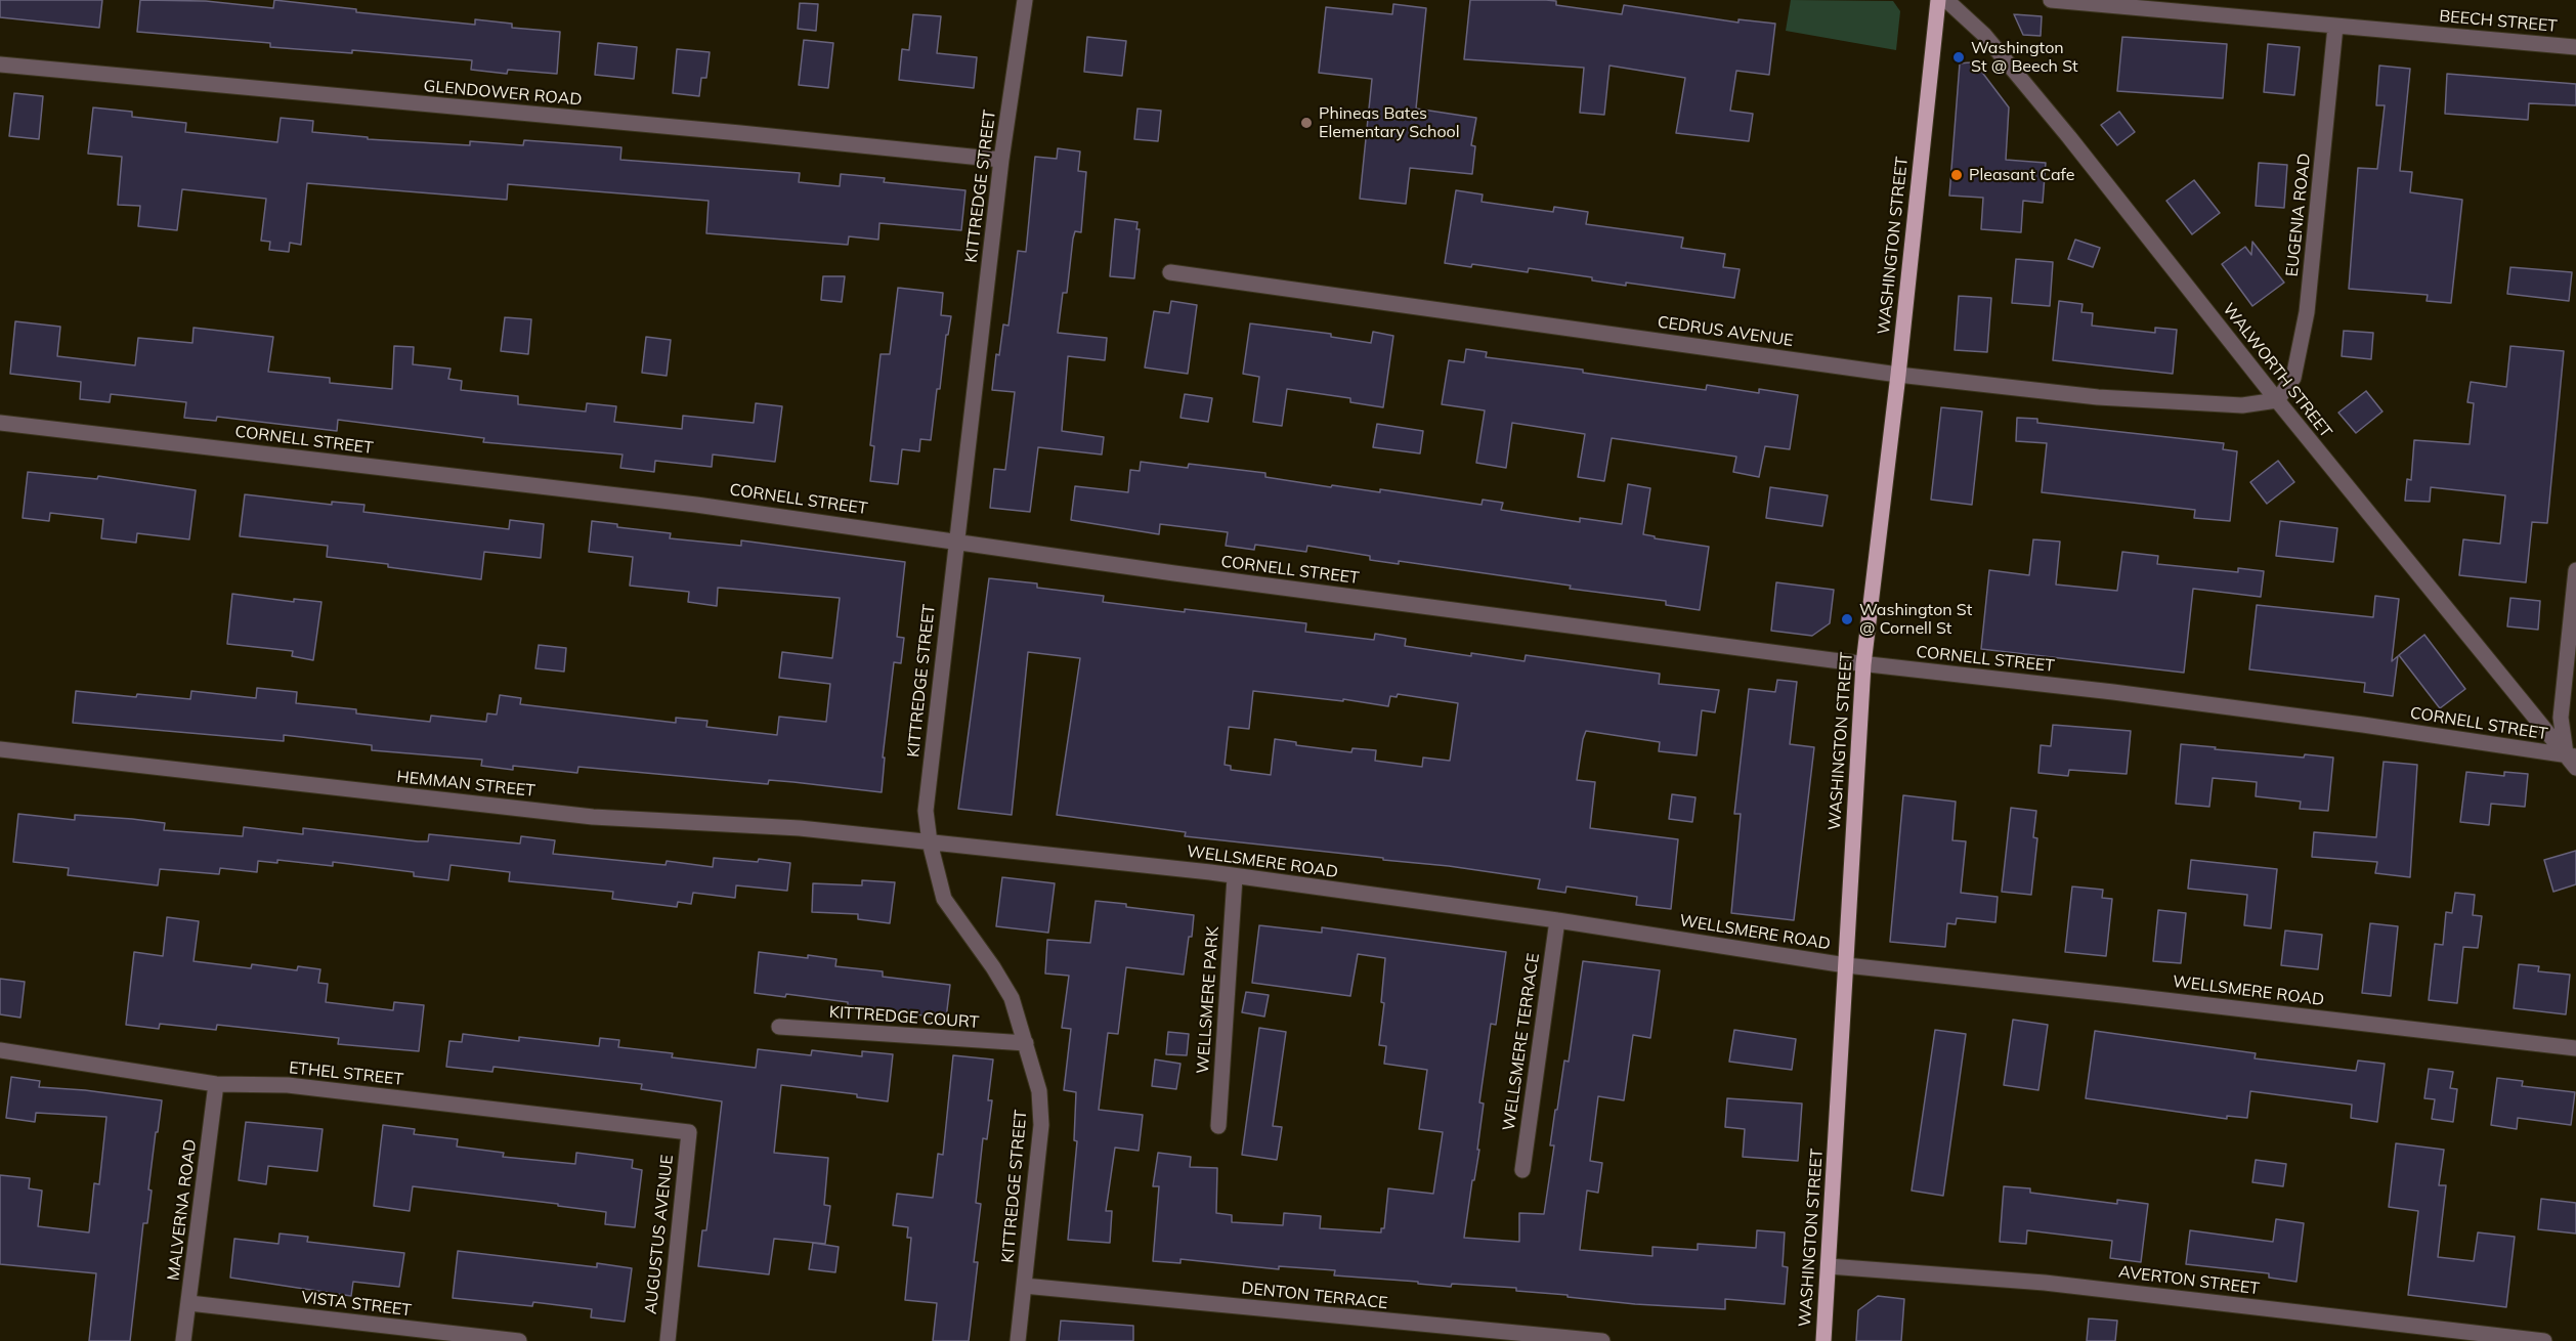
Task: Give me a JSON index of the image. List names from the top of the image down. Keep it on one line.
{"streets":{"main road":["WASHINGTON STREET"],"street":["BEECH STREET","GLENDOWER ROAD","KITTREDGE STREET","EUGENIA ROAD","CEDRUS AVENUE","WALWORTH STREET","CORNELL STREET","HEMMAN STREET","WELLSMERE ROAD","WELLSMERE PARK","KITTREDGE COURT","WELLSMERE TERRACE","ETHEL STREET","MALVERNA ROAD","AUGUSTUS AVENUE","AVERTON STREET","DENTON TERRACE","VISTA STREET"]},"crossings":[["BEECH STREET","EUGENIA ROAD"],["GLENDOWER ROAD","KITTREDGE STREET"],["KITTREDGE STREET","CORNELL STREET"],["KITTREDGE STREET","HEMMAN STREET"],["KITTREDGE STREET","WELLSMERE ROAD"],["KITTREDGE STREET","KITTREDGE COURT"],["KITTREDGE STREET","DENTON TERRACE"],["EUGENIA ROAD","CEDRUS AVENUE"],["EUGENIA ROAD","WALWORTH STREET"],["WASHINGTON STREET","CEDRUS AVENUE"],["WASHINGTON STREET","CORNELL STREET"],["WASHINGTON STREET","WELLSMERE ROAD"],["WASHINGTON STREET","AVERTON STREET"],["CEDRUS AVENUE","WALWORTH STREET"],["WALWORTH STREET","CORNELL STREET"],["HEMMAN STREET","WELLSMERE ROAD"],["WELLSMERE ROAD","WELLSMERE PARK"],["WELLSMERE ROAD","WELLSMERE TERRACE"],["ETHEL STREET","MALVERNA ROAD"],["ETHEL STREET","AUGUSTUS AVENUE"],["MALVERNA ROAD","VISTA STREET"]],"places":["Washington St @ Beech St","Phineas Bates Elementary School","Pleasant Cafe","Washington St @ Cornell St"]}
